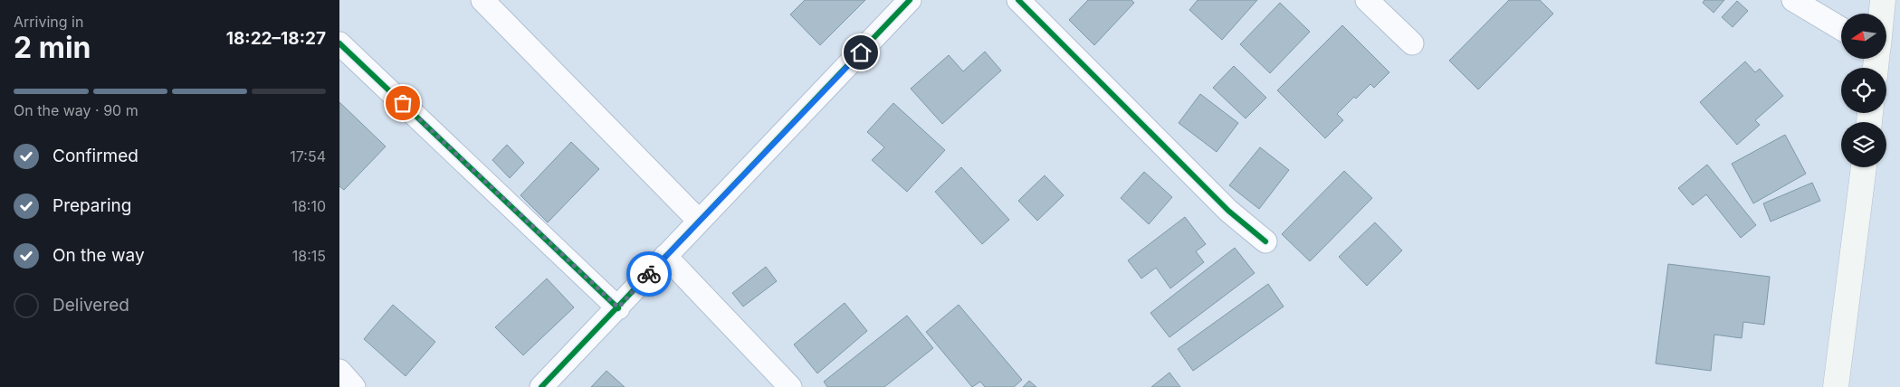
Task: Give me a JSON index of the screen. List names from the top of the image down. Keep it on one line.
{"north":"left","page":{"heading":["2 min","Arriving in","18:22–18:27"],"bar":"On the way · 90 m","list":[["Confirmed","17:54"],["Preparing","18:10"],["On the way","18:15"],"Delivered"]}}
